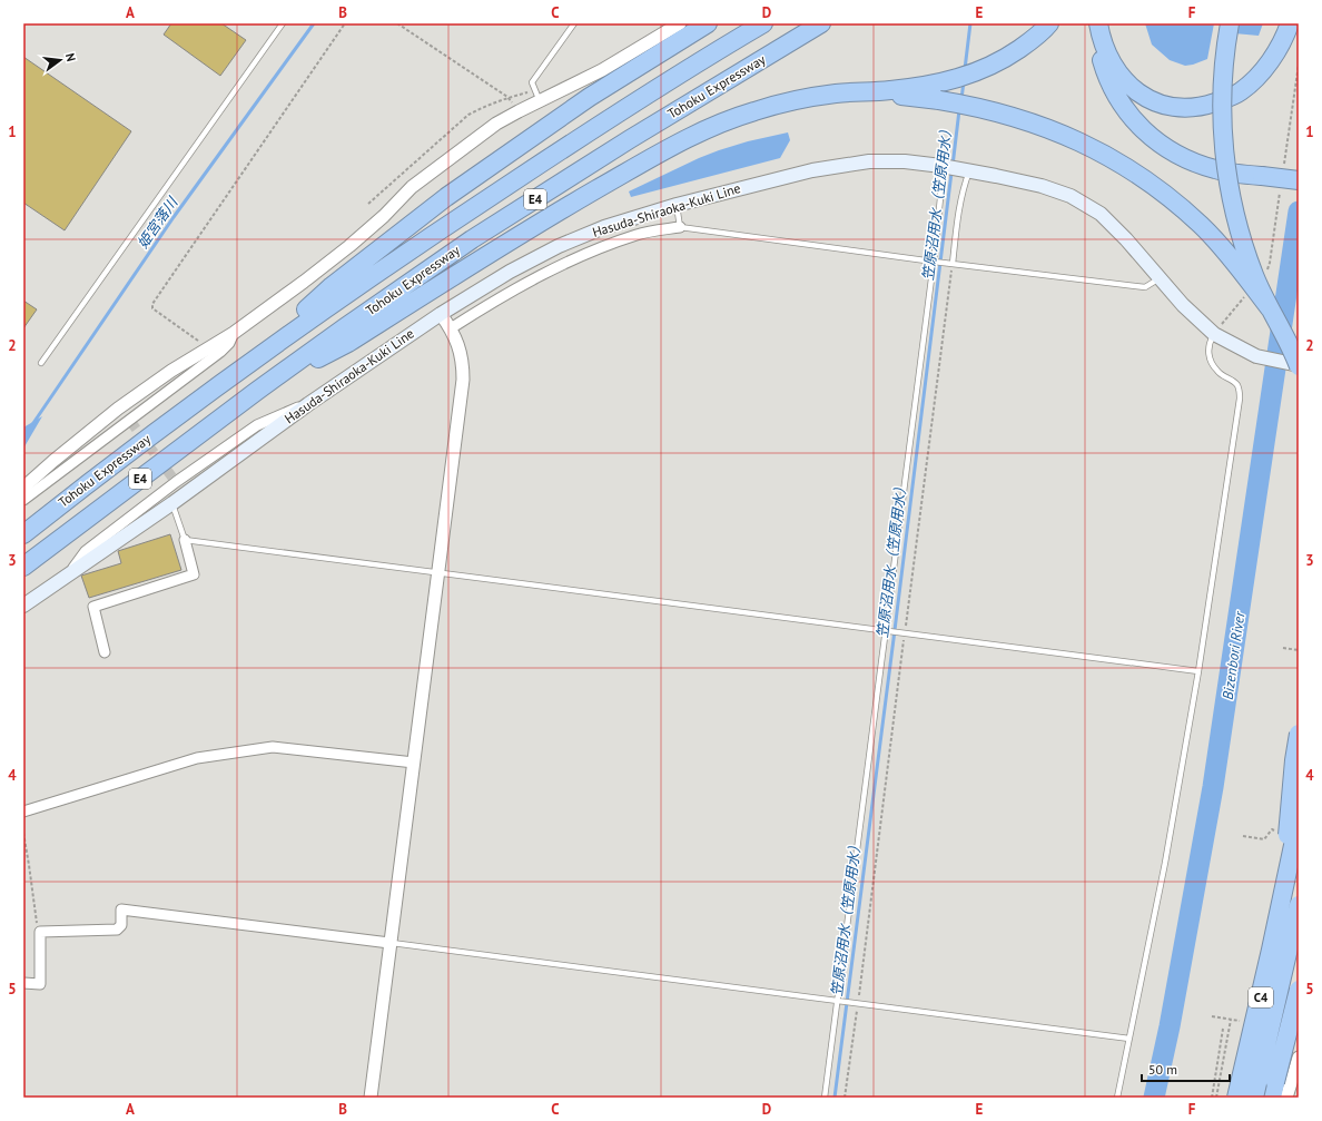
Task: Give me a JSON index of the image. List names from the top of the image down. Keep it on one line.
{"streets":{"highway":["Tohoku Expressway","E4","C4"],"main road":["Hasuda-Shiraoka-Kuki Line"]},"water":["笠原沼用水（笠原用水）","姫宮落川","Bizenbori River"],"scale_bar":"50 m","north":"right","grid":{"columns":["A","B","C","D","E","F"],"rows":["1","2","3","4","5"]}}
